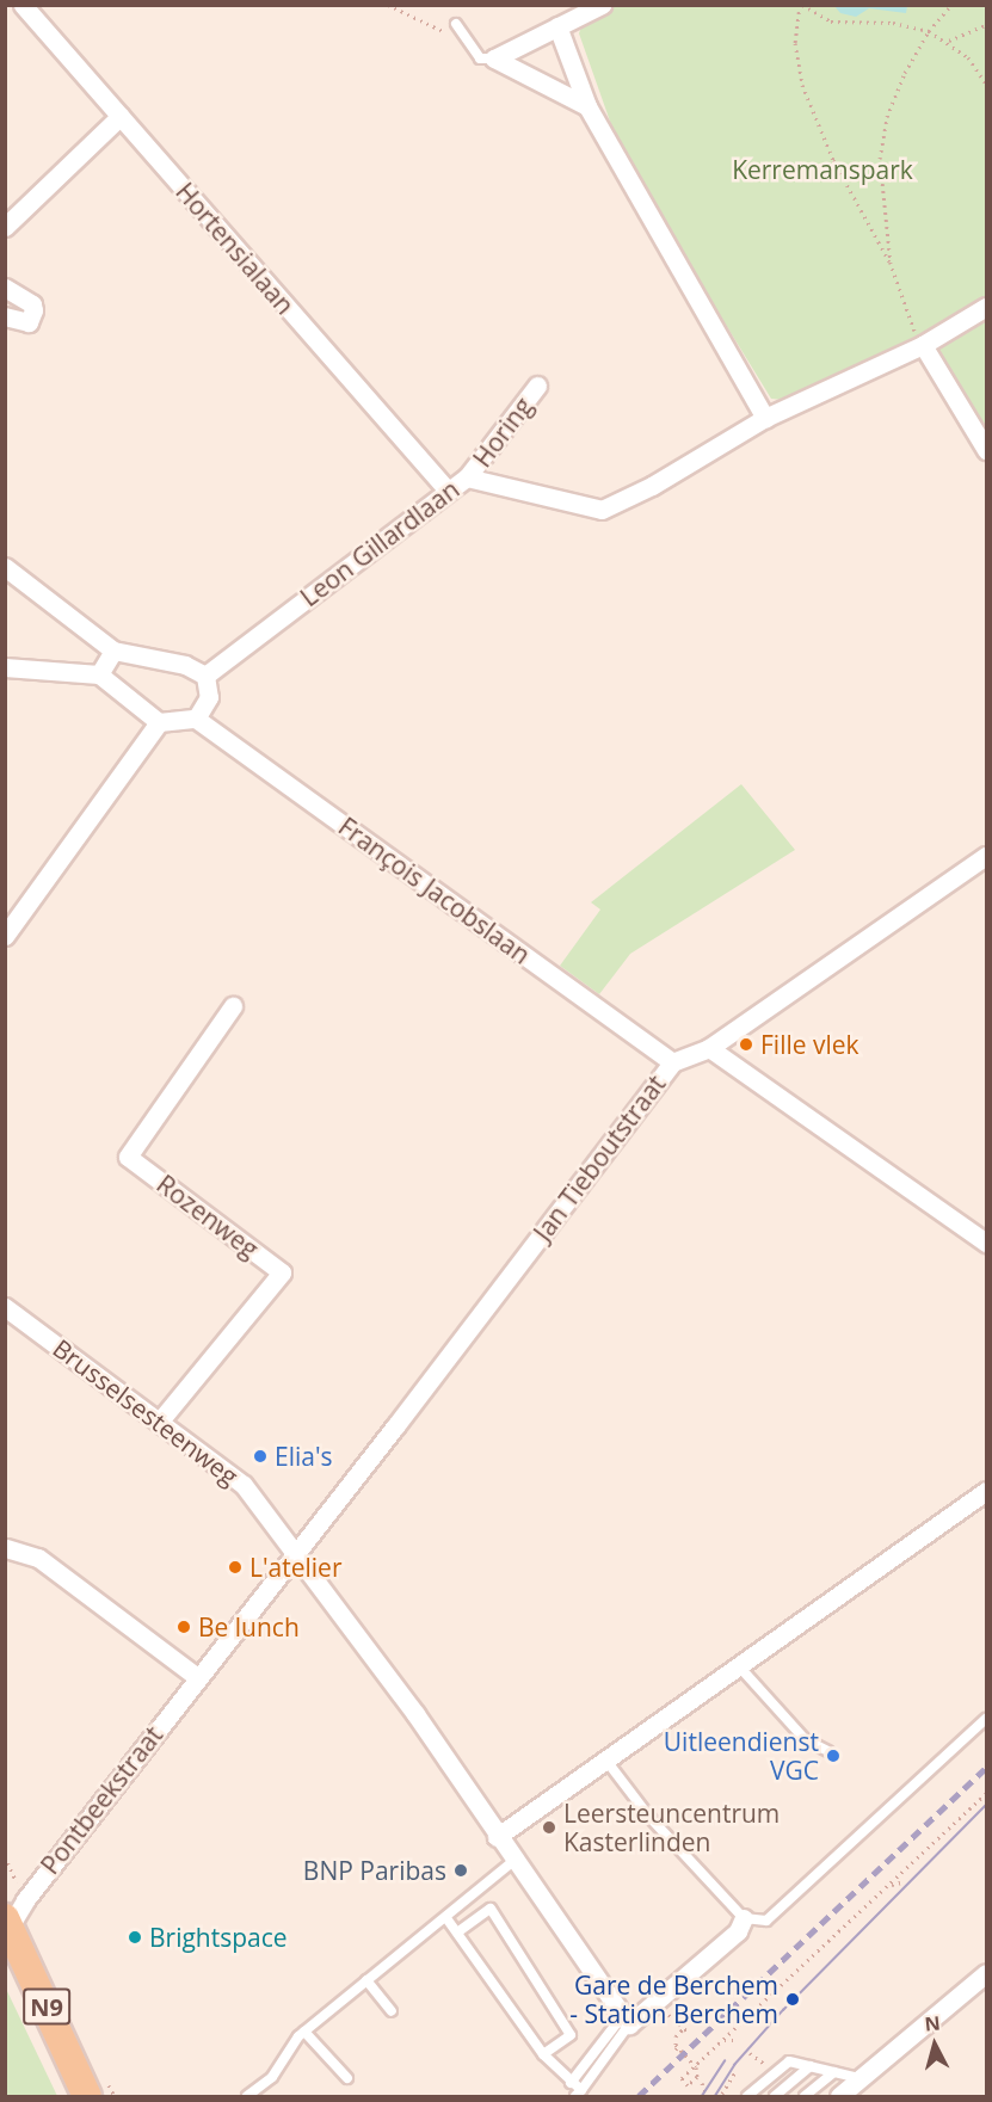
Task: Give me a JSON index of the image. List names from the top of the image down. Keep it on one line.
{"streets":{"main road":["N9"],"street":["Hortensialaan","Horing","Leon Gillardlaan","François Jacobslaan","Jan Tieboutstraat","Rozenweg","Brusselsesteenweg","Pontbeekstraat"]},"crossings":[["Hortensialaan","Leon Gillardlaan"],["Horing","Leon Gillardlaan"],["François Jacobslaan","Jan Tieboutstraat"],["Jan Tieboutstraat","Brusselsesteenweg"],["Jan Tieboutstraat","Pontbeekstraat"],["Rozenweg","Brusselsesteenweg"],["Brusselsesteenweg","Pontbeekstraat"],["Pontbeekstraat","N9"]],"parks":["Kerremanspark"],"places":["Fille vlek","Elia's","L'atelier","Be lunch","Uitleendienst VGC","Leersteuncentrum Kasterlinden","BNP Paribas","Brightspace","Gare de Berchem - Station Berchem"],"north":"top"}
